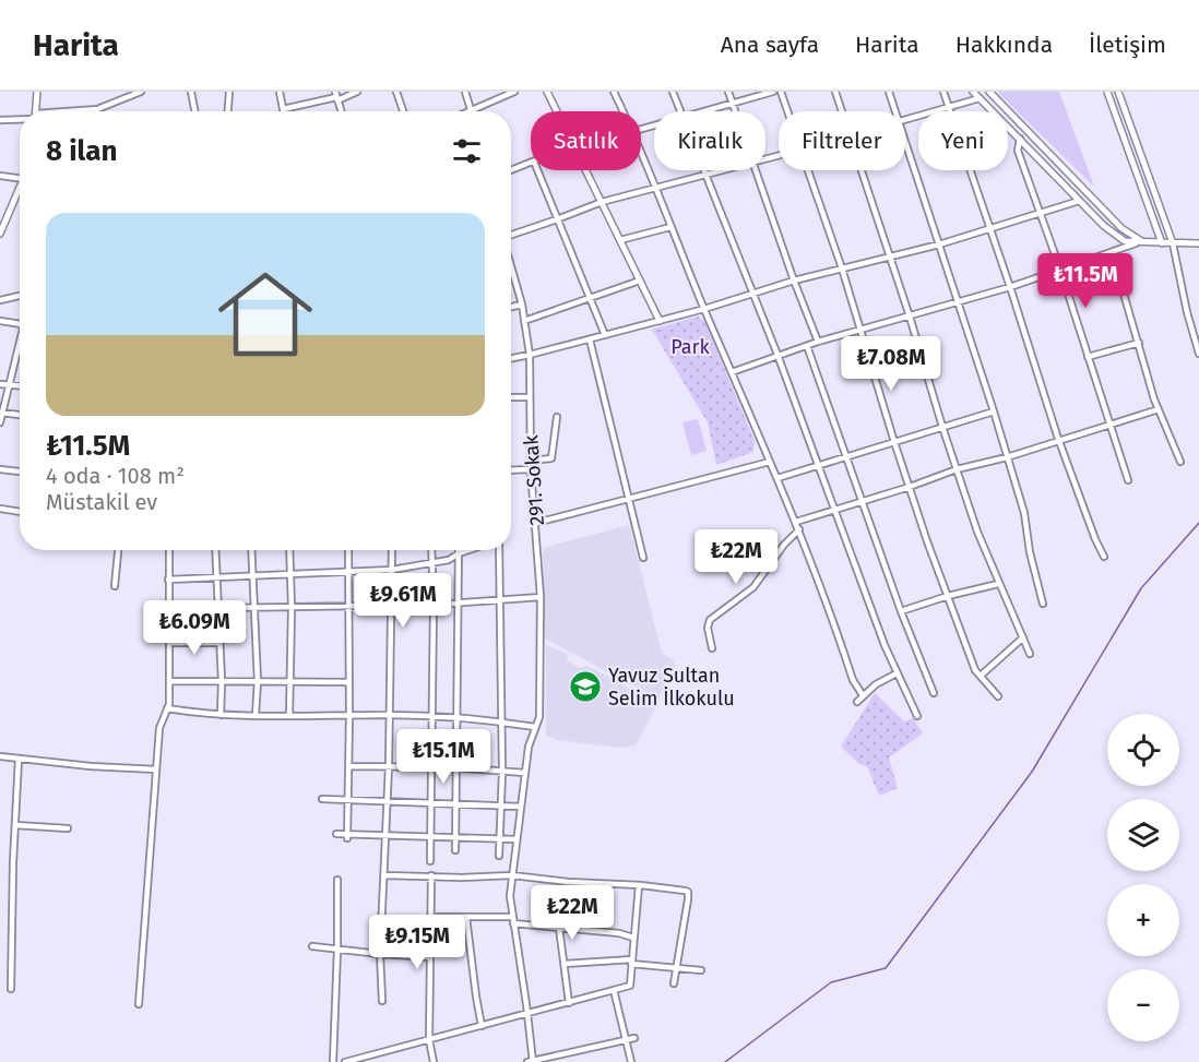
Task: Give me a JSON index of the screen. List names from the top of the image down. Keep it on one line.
{"streets":{"street":["291. Sokak"]},"parks":["Park"],"places":{"school or university":["Yavuz Sultan Selim İlkokulu"]},"page":{"header":"Harita","nav":["Ana sayfa","Harita","Hakkında","İletişim"],"chip":["Satılık","Kiralık","Filtreler","Yeni"],"heading":"8 ilan","list":[{"name":"₺11.5M","note":"4 oda · 108 m² · Müstakil ev"}],"price":["₺11.5M","₺7.08M","₺22M","₺9.61M","₺6.09M","₺15.1M","₺22M","₺9.15M"],"map_buttons":["+","−"]}}
